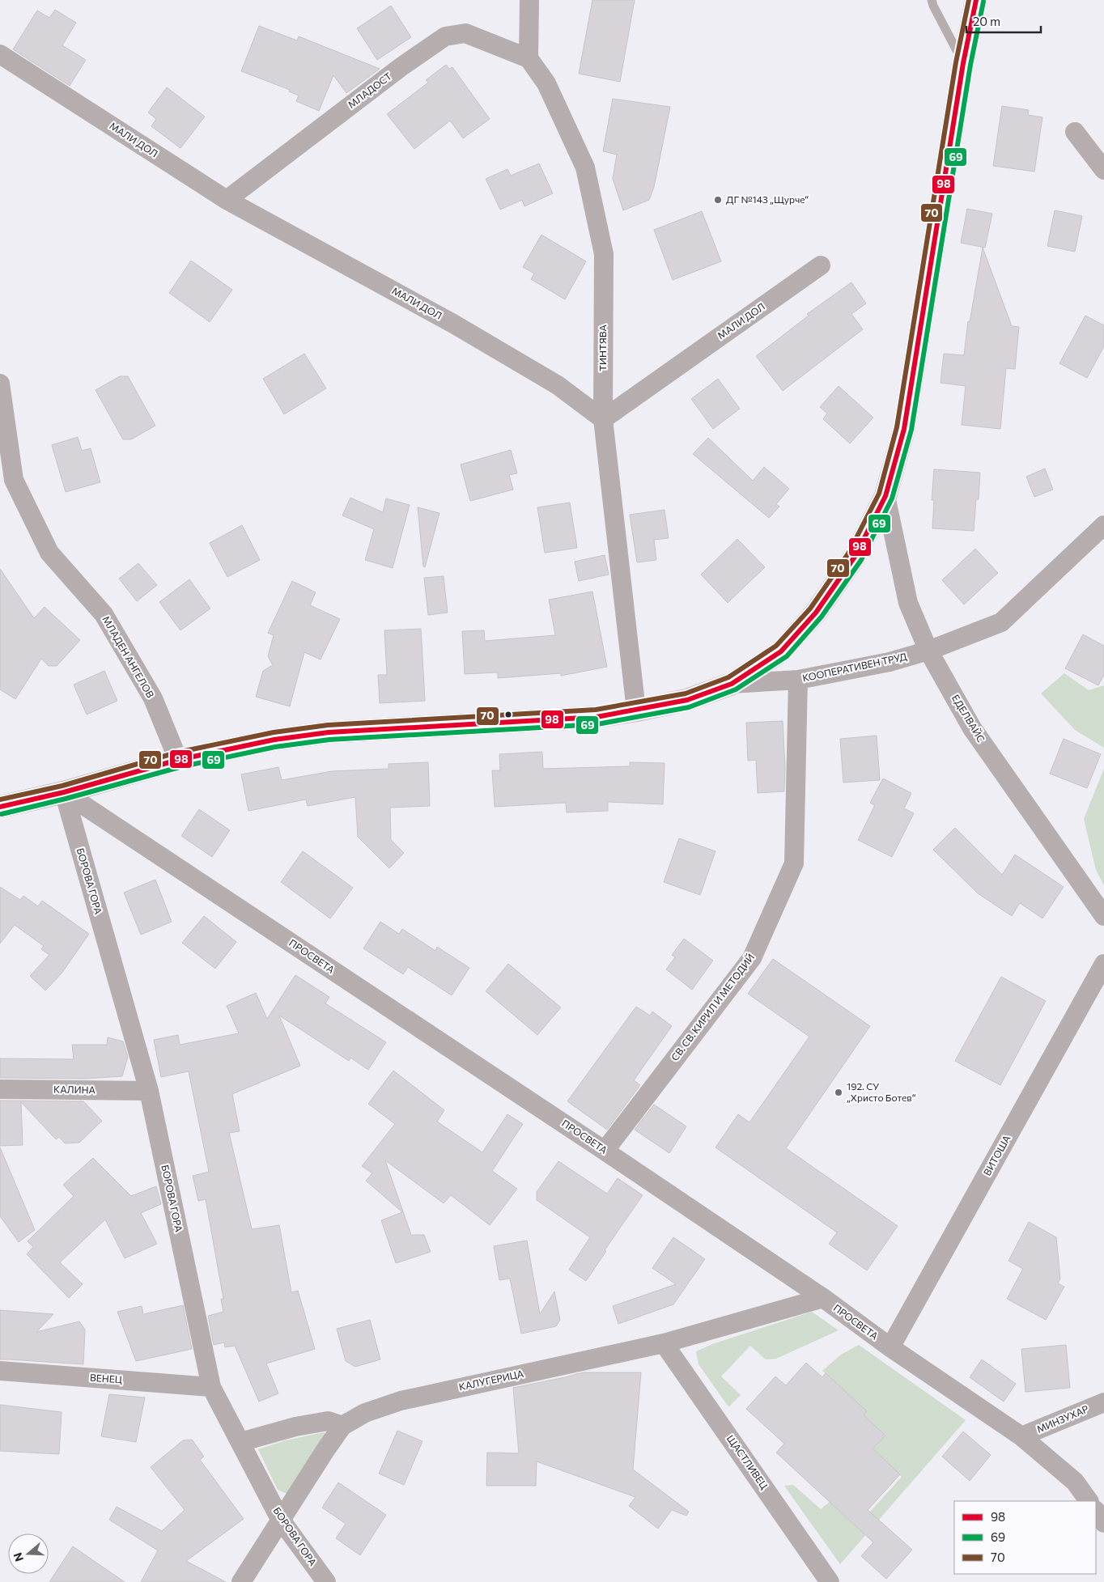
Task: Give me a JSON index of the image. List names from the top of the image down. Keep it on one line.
{"streets":{"street":["МЛАДОСТ","МАЛИ ДОЛ","ТИНТЯВА","МЛАДЕН АНГЕЛОВ","КООПЕРАТИВЕН ТРУД","ЕДЕЛВАЙС","БОРОВА ГОРА","ПРОСВЕТА","СВ. СВ. КИРИЛ И МЕТОДИЙ","КАЛИНА","ВИТОША","ВЕНЕЦ","КАЛУГЕРИЦА","МИНЗУХАР","ЩАСТЛИВЕЦ"]},"crossings":[["МЛАДОСТ","МАЛИ ДОЛ"],["МЛАДОСТ","ТИНТЯВА"],["МАЛИ ДОЛ","ТИНТЯВА"],["КООПЕРАТИВЕН ТРУД","ЕДЕЛВАЙС"],["КООПЕРАТИВЕН ТРУД","СВ. СВ. КИРИЛ И МЕТОДИЙ"],["БОРОВА ГОРА","ПРОСВЕТА"],["БОРОВА ГОРА","КАЛИНА"],["БОРОВА ГОРА","ВЕНЕЦ"],["БОРОВА ГОРА","КАЛУГЕРИЦА"],["ПРОСВЕТА","СВ. СВ. КИРИЛ И МЕТОДИЙ"],["ПРОСВЕТА","ВИТОША"],["ПРОСВЕТА","КАЛУГЕРИЦА"],["ПРОСВЕТА","МИНЗУХАР"],["КАЛУГЕРИЦА","ЩАСТЛИВЕЦ"]],"places":["ДГ №143 „Щурче“","192. СУ „Христо Ботев“"],"lines":["transit line 98","transit line 70","transit line 69"],"legend":["98","69","70"],"scale_bar":"20 m","north":"left"}
